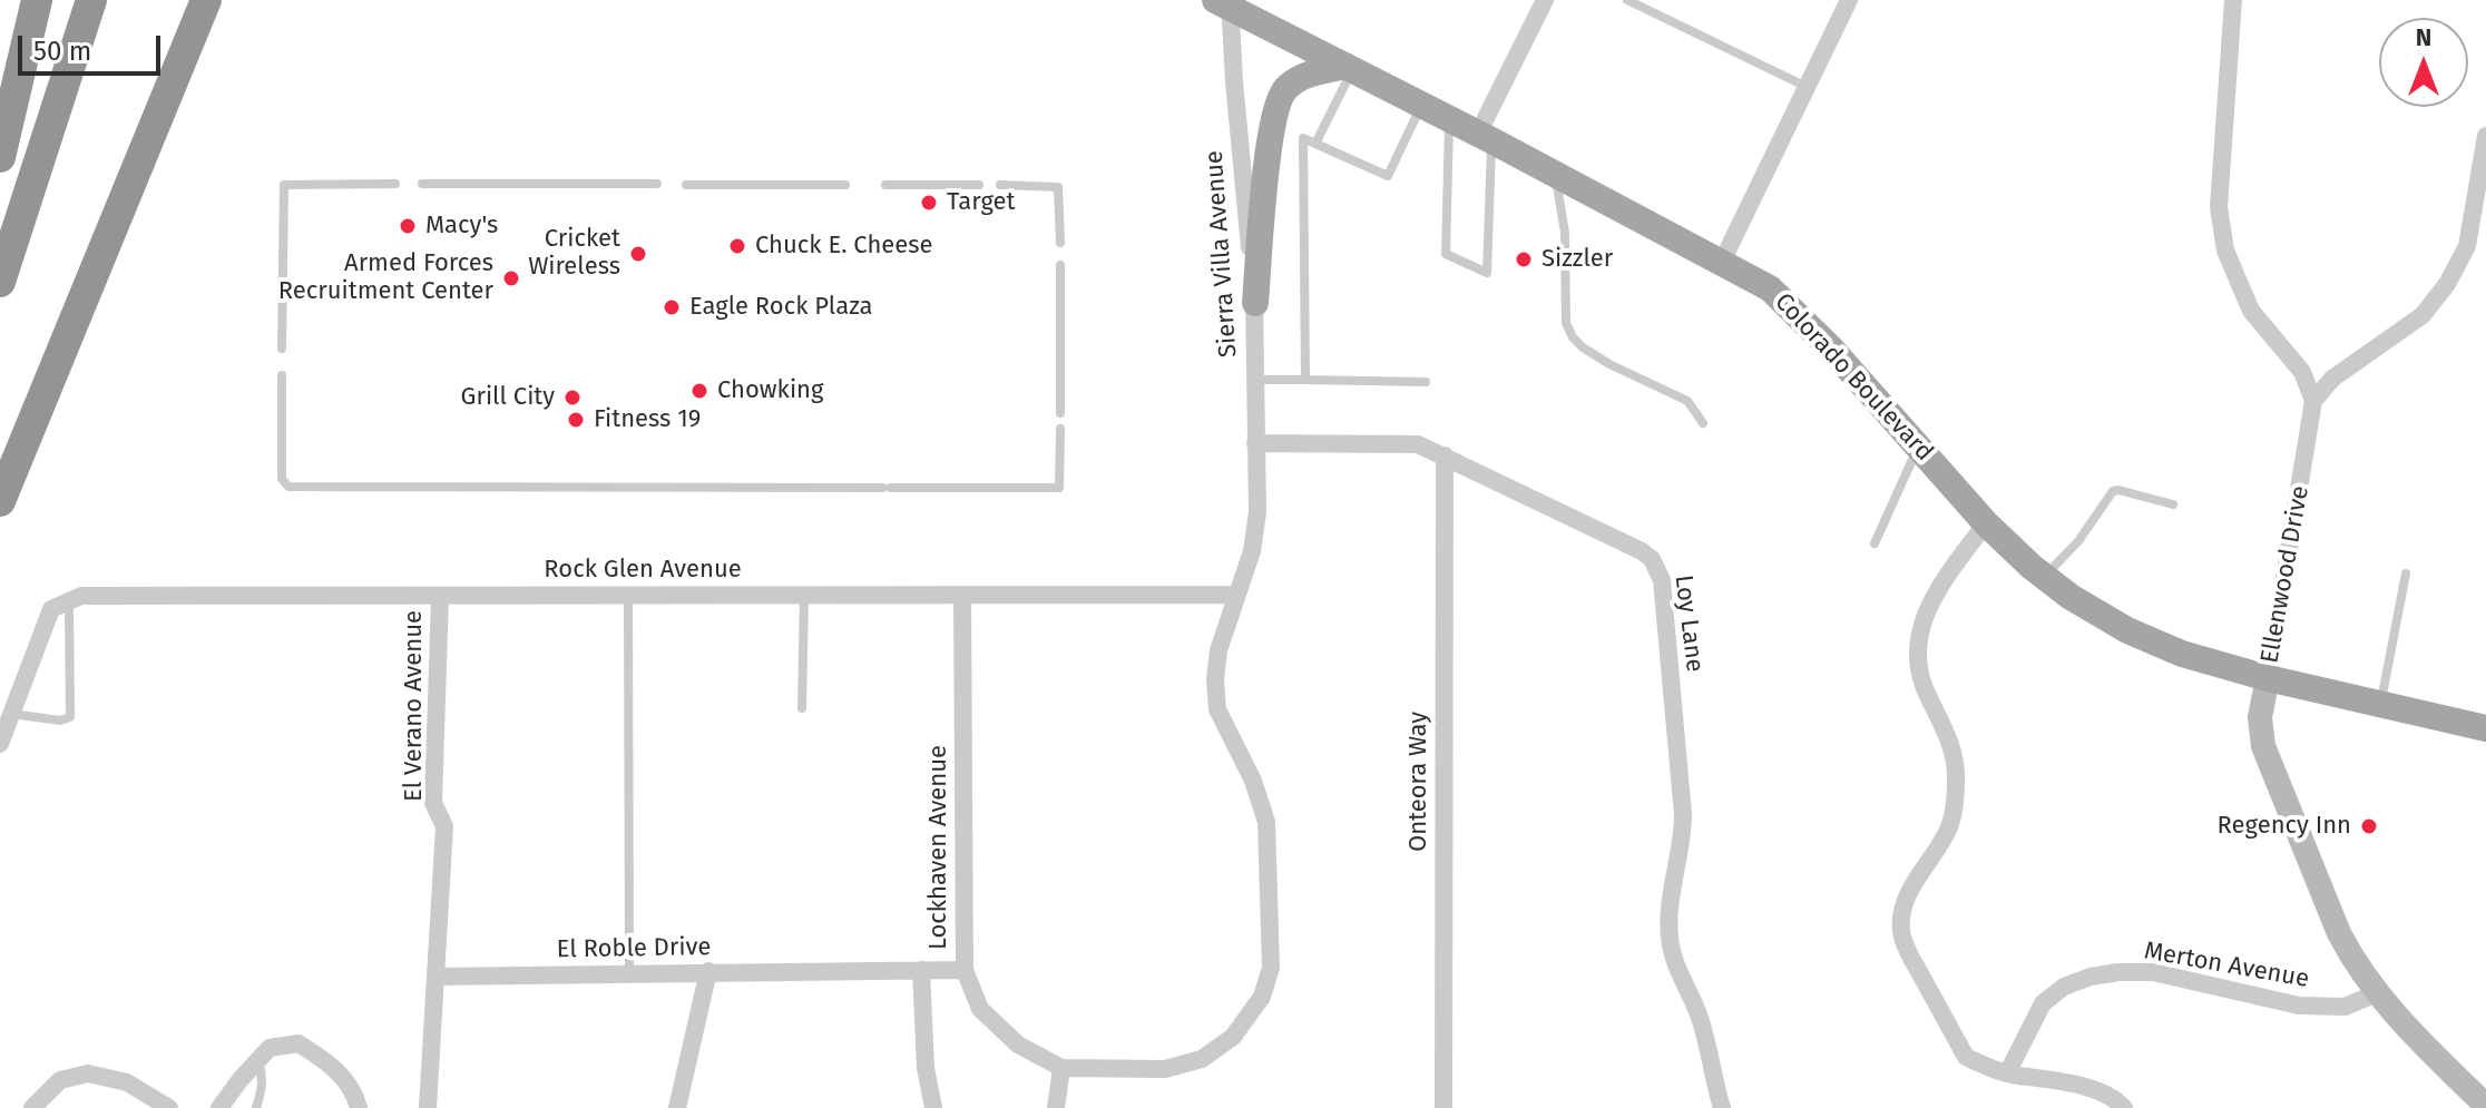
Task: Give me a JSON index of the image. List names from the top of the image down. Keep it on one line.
{"streets":{"main road":["Colorado Boulevard"],"street":["Sierra Villa Avenue","Rock Glen Avenue","Ellenwood Drive","Loy Lane","El Verano Avenue","Onteora Way","Lockhaven Avenue","El Roble Drive","Merton Avenue"]},"crossings":[["Sierra Villa Avenue","Colorado Boulevard"],["Sierra Villa Avenue","Rock Glen Avenue"],["Sierra Villa Avenue","Loy Lane"],["Sierra Villa Avenue","Lockhaven Avenue"],["Colorado Boulevard","Ellenwood Drive"],["Rock Glen Avenue","El Verano Avenue"],["Rock Glen Avenue","Lockhaven Avenue"],["Ellenwood Drive","Merton Avenue"],["Loy Lane","Onteora Way"],["El Verano Avenue","El Roble Drive"],["Lockhaven Avenue","El Roble Drive"]],"places":["Target","Macy's","Chuck E. Cheese","Cricket Wireless","Sizzler","Armed Forces Recruitment Center","Eagle Rock Plaza","Chowking","Grill City","Fitness 19","Regency Inn"],"scale_bar":"50 m","north":"top"}
